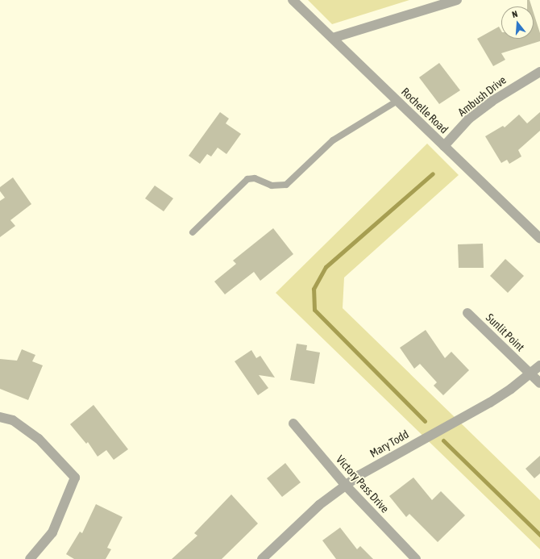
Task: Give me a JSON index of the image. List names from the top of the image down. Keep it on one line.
{"streets":{"street":["Ambush Drive","Rochelle Road","Sunlit Point","Mary Todd","Victory Pass Drive"]},"crossings":[["Ambush Drive","Rochelle Road"],["Sunlit Point","Mary Todd"],["Mary Todd","Victory Pass Drive"]],"north":"top"}
